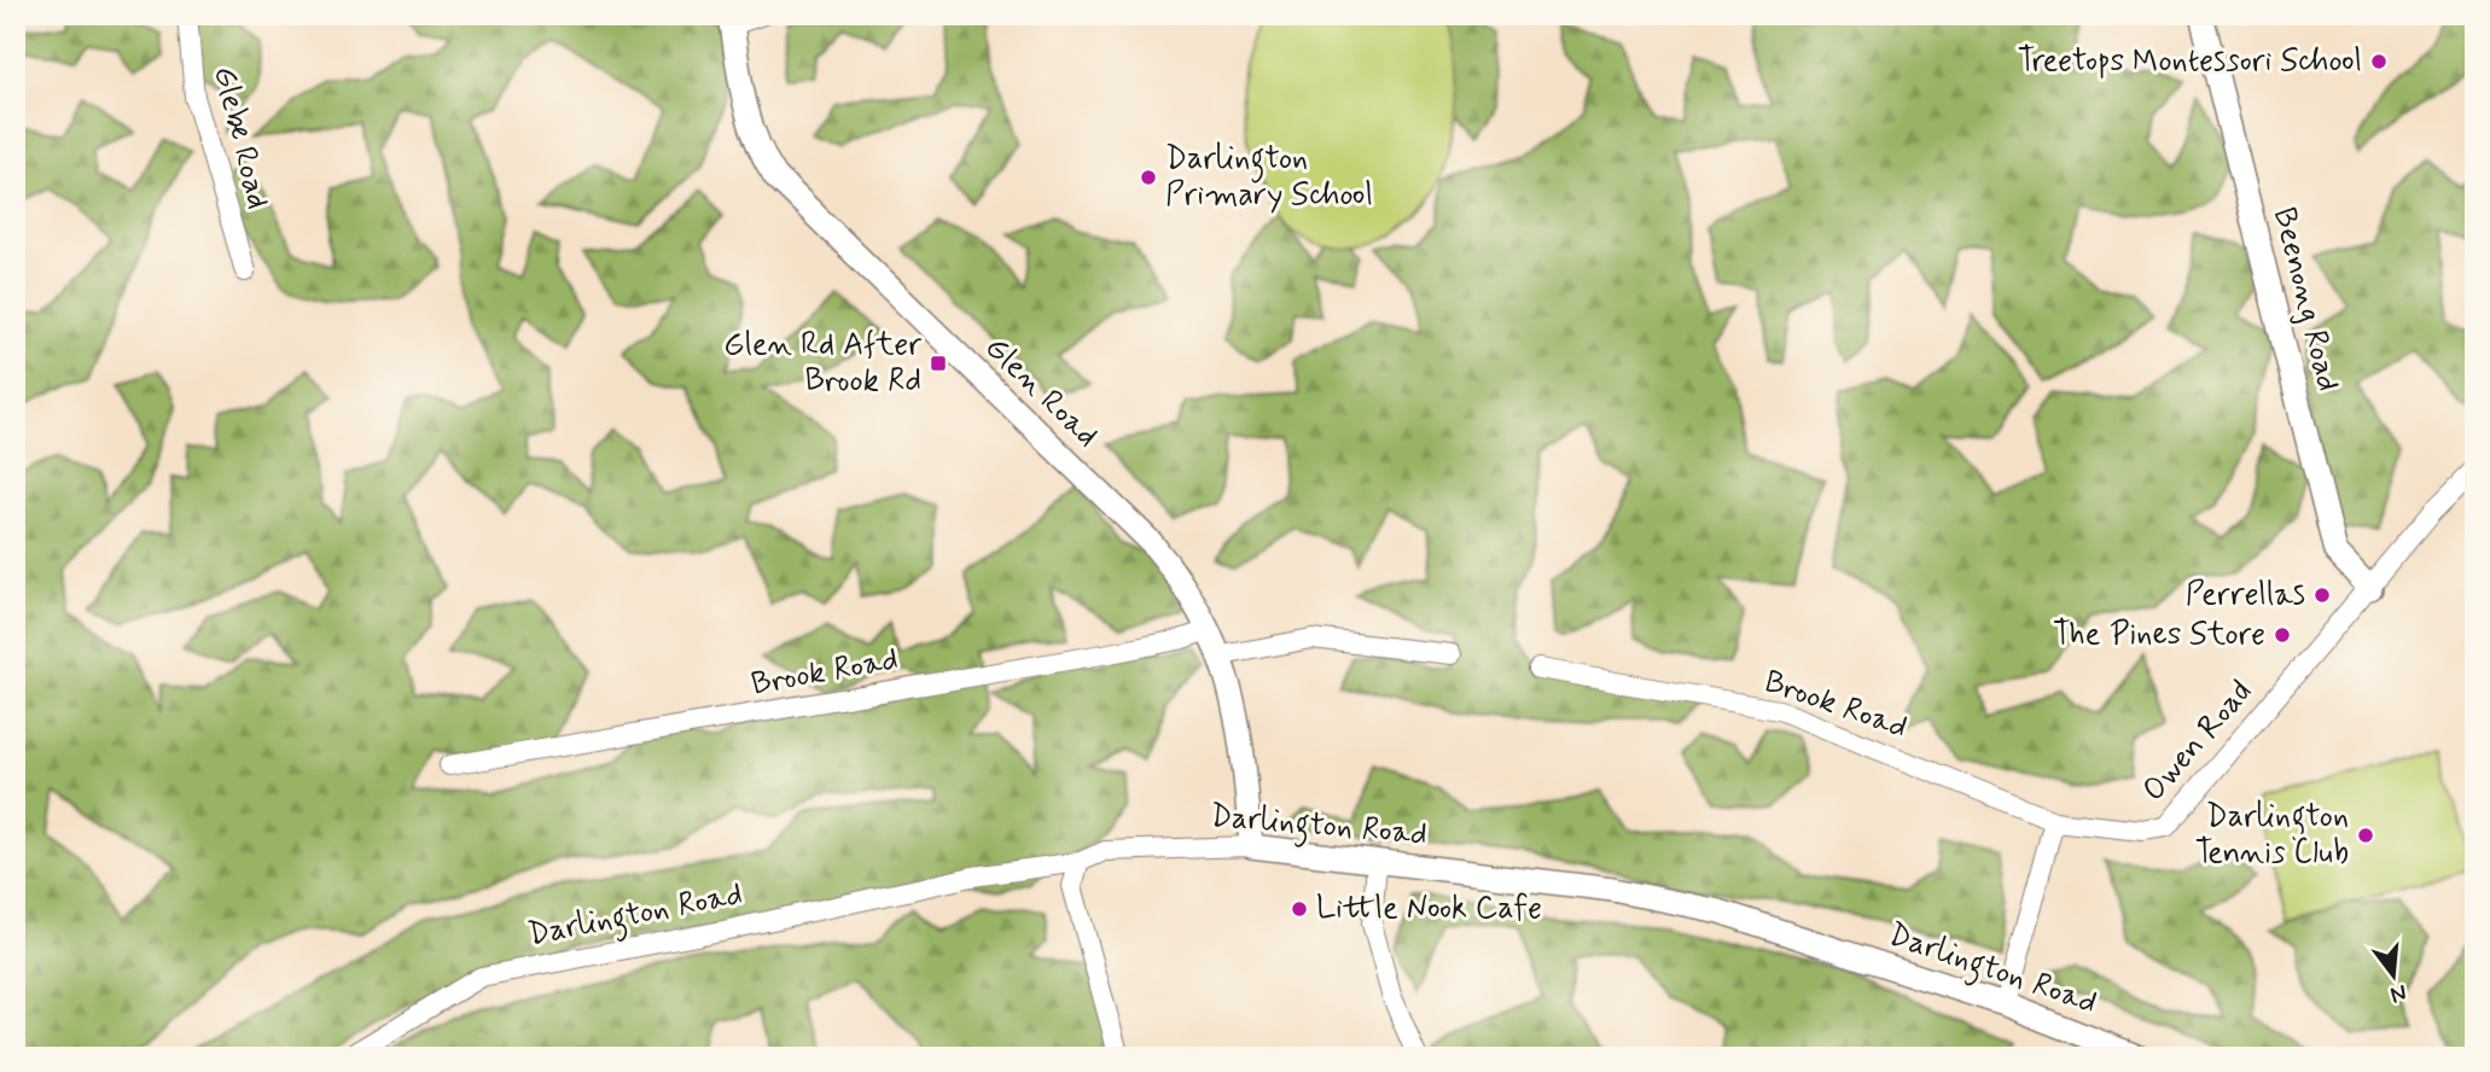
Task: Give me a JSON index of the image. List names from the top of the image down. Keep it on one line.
{"streets":{"street":["Glebe Road","Beenong Road","Glen Road","Brook Road","Owen Road","Darlington Road"]},"crossings":[["Beenong Road","Owen Road"],["Glen Road","Brook Road"],["Glen Road","Darlington Road"],["Brook Road","Owen Road"]],"places":{"other":["Treetops Montessori School","Darlington Primary School","Perrellas","The Pines Store","Darlington Tennis Club","Little Nook Cafe"],"transit":["Glen Rd After Brook Rd"]},"north":"bottom"}
